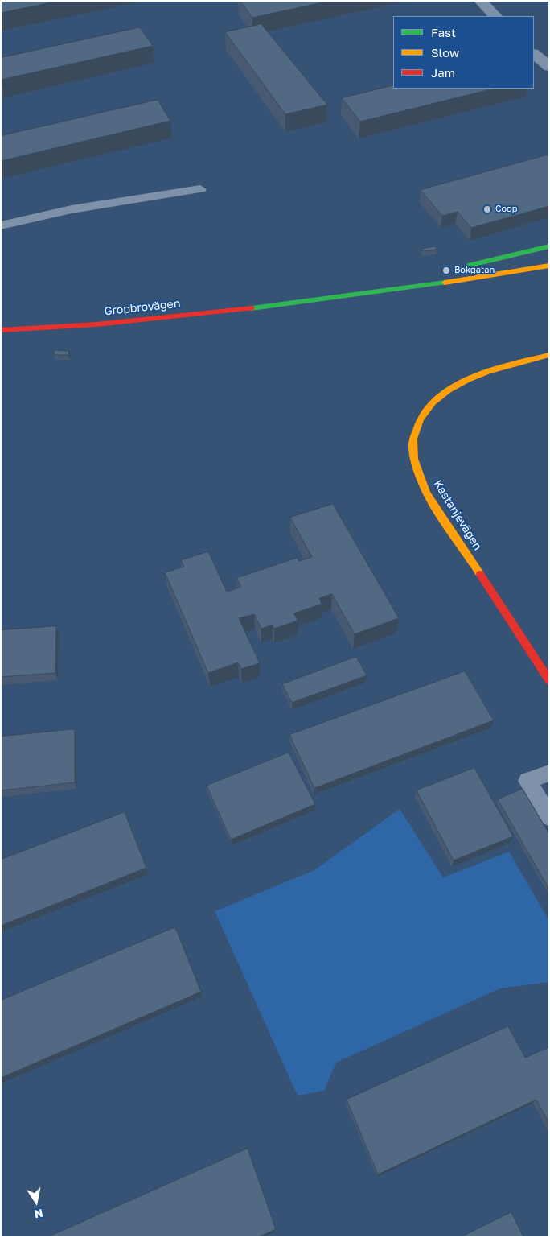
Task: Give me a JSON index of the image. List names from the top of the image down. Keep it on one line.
{"streets":{"street":["Gropbrovägen","Kastanjevägen"]},"places":["Coop","Bokgatan"],"legend":["Fast","Slow","Jam"],"north":"bottom"}
